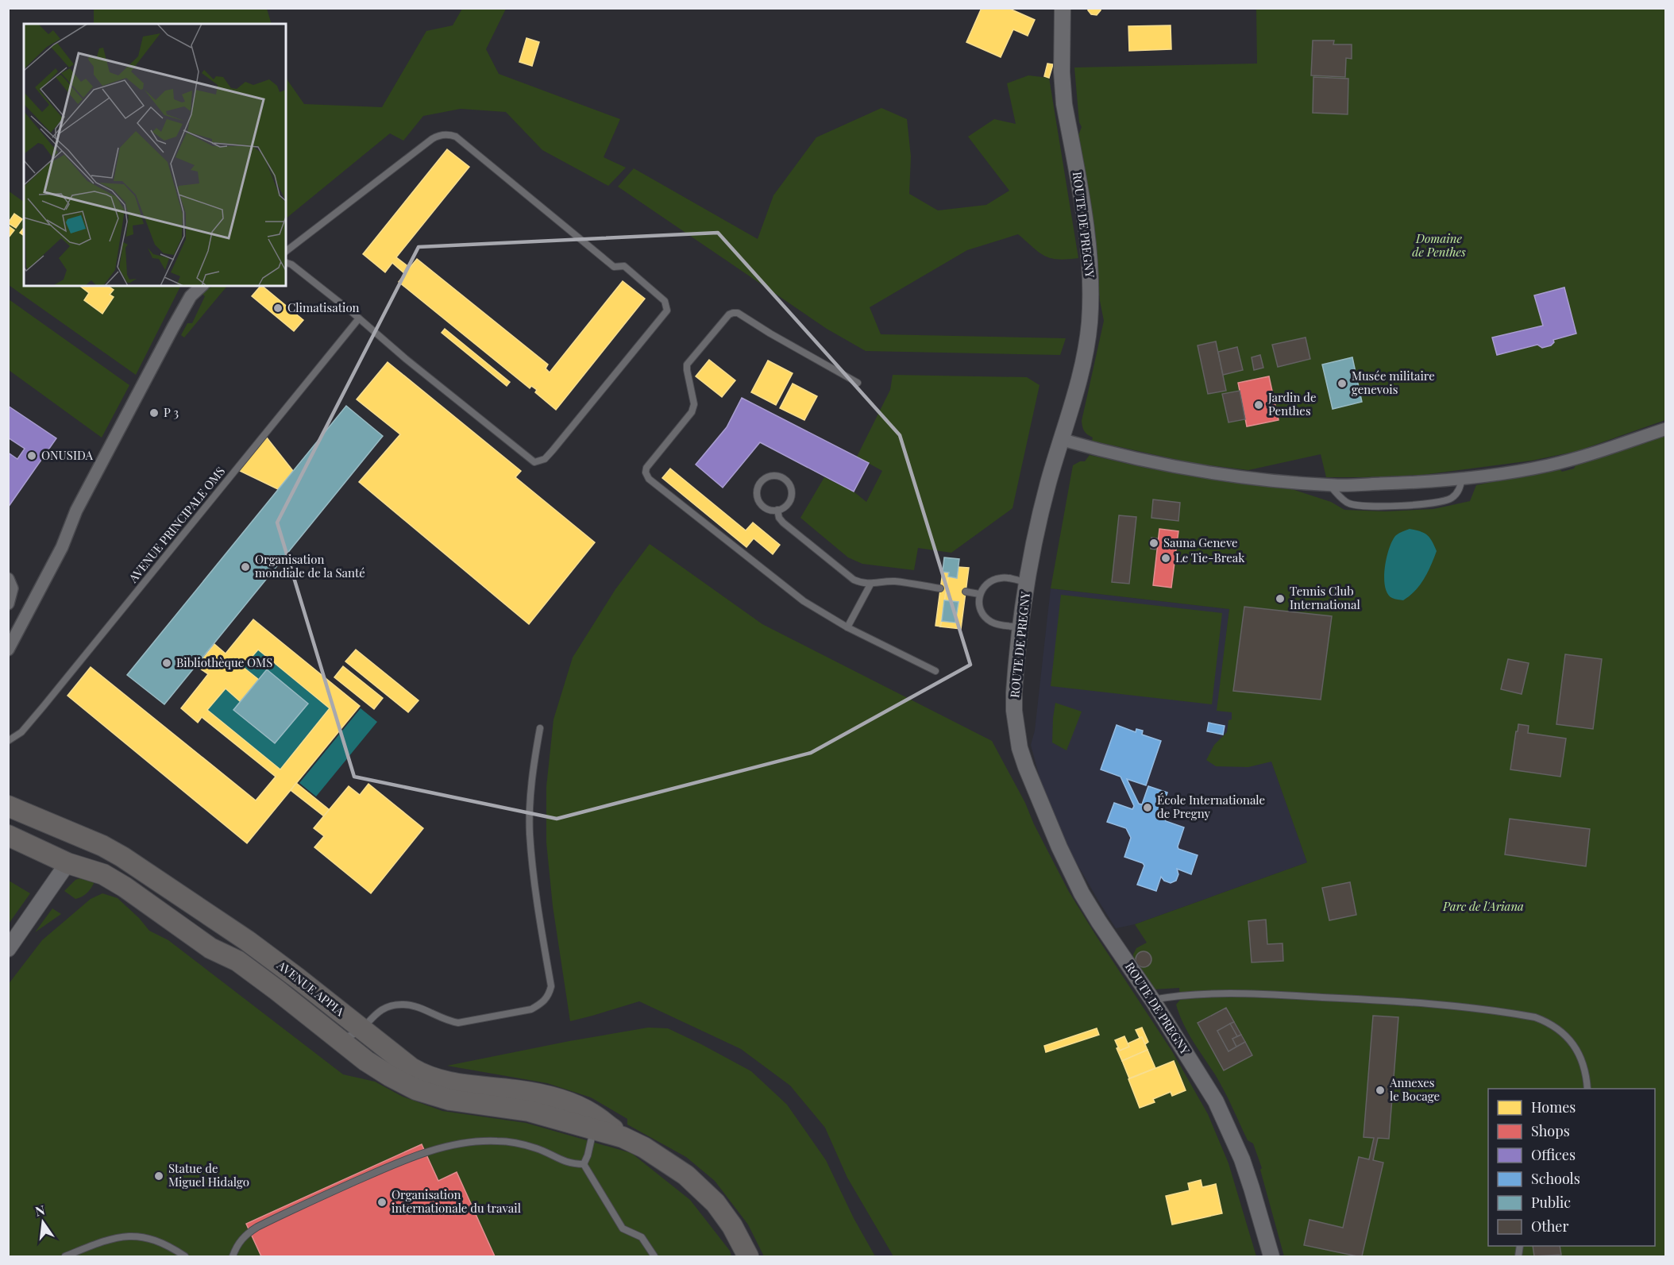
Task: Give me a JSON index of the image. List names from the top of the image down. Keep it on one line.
{"streets":{"main road":["AVENUE APPIA"],"street":["ROUTE DE PREGNY"],"lane":["AVENUE PRINCIPALE OMS"]},"parks":["Domaine de Penthes","Parc de l'Ariana"],"places":["Climatisation","Musée militaire genevois","Jardin de Penthes","P 3","ONUSIDA","Sauna Geneve","Le Tie-Break","Organisation mondiale de la Santé","Tennis Club International","Bibliothèque OMS","École Internationale de Pregny","Annexes le Bocage","Statue de Miguel Hidalgo","Organisation internationale du travail"],"legend":["Homes","Shops","Offices","Schools","Public","Other"],"north":"top"}
